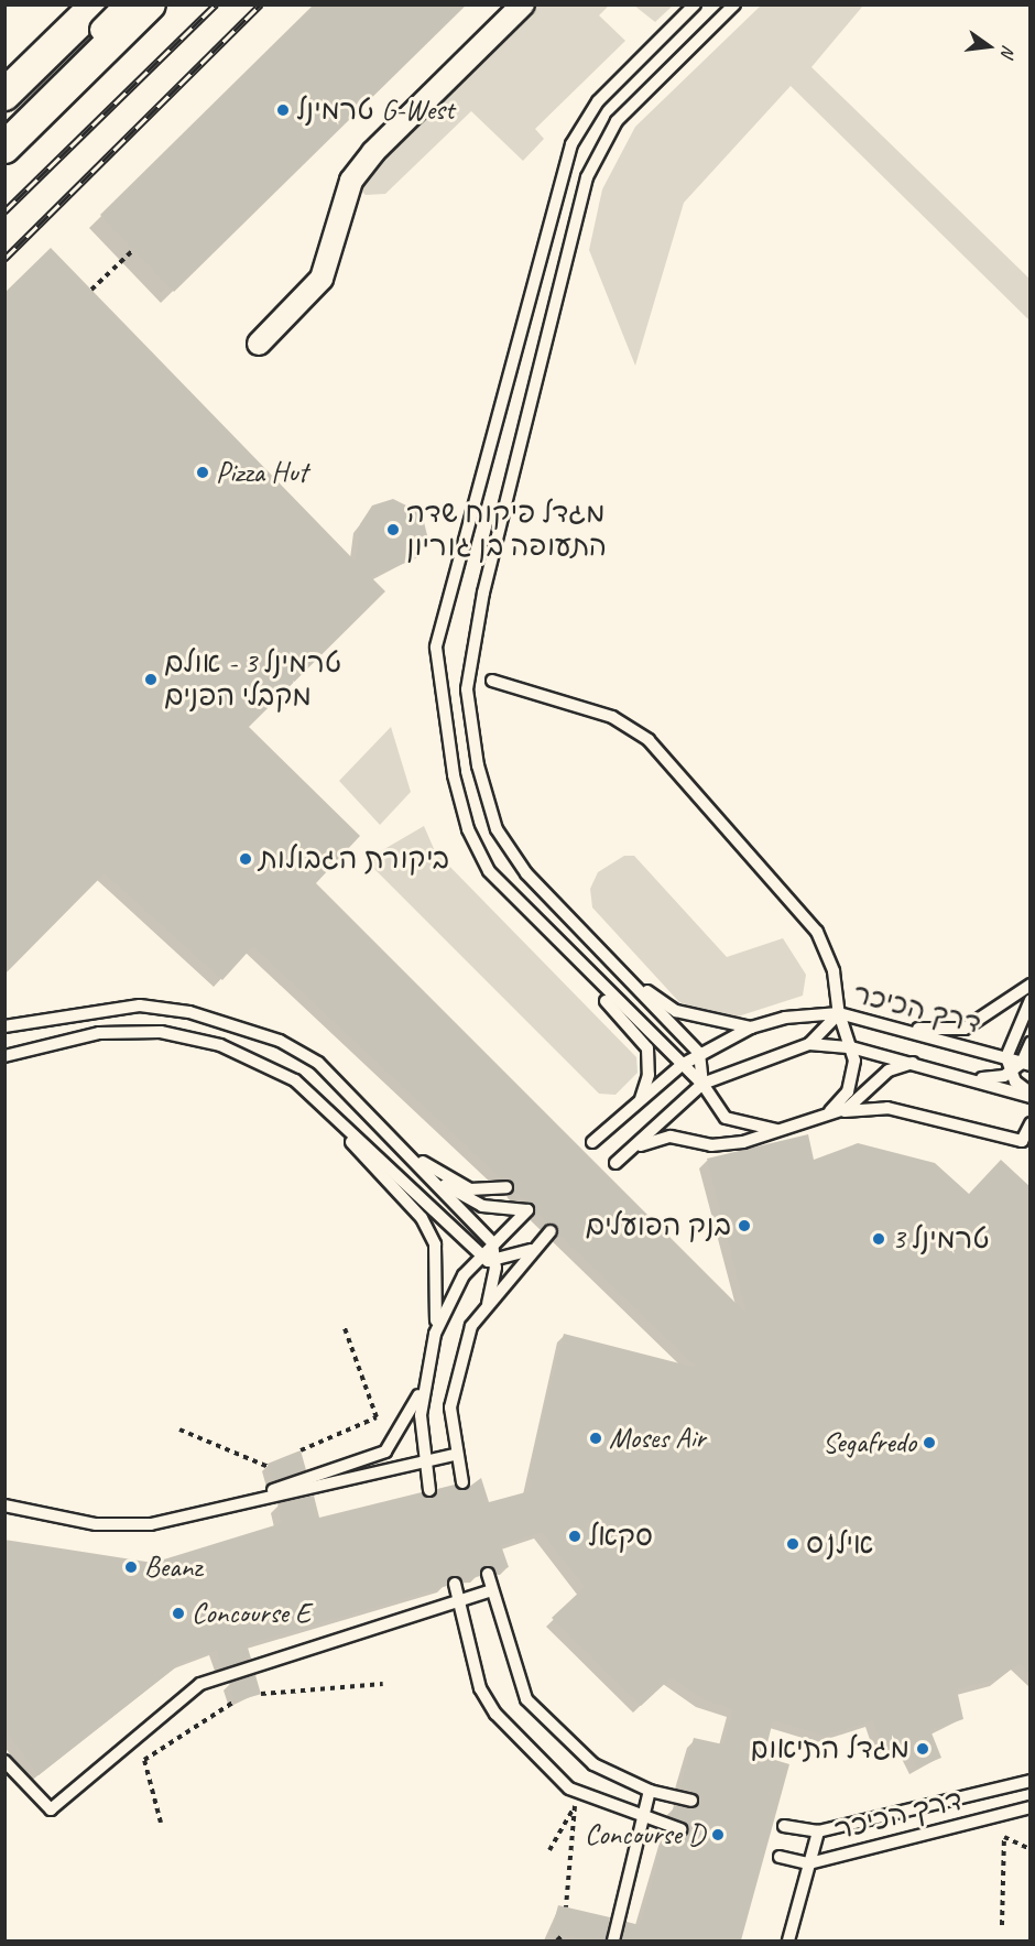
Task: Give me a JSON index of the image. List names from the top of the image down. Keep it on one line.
{"streets":{"lane":["דרך הכיכר"]},"places":["טרמינל G-West","Pizza Hut","מגדל פיקוח שדה התעופה בן גוריון","טרמינל 3 - אולם מקבלי הפנים","ביקורת הגבולות","בנק הפועלים","טרמינל 3","Moses Air","Segafredo","סקאל","אילנ'ס","Beanz","Concourse E","מגדל התיאום","Concourse D"],"north":"right"}
